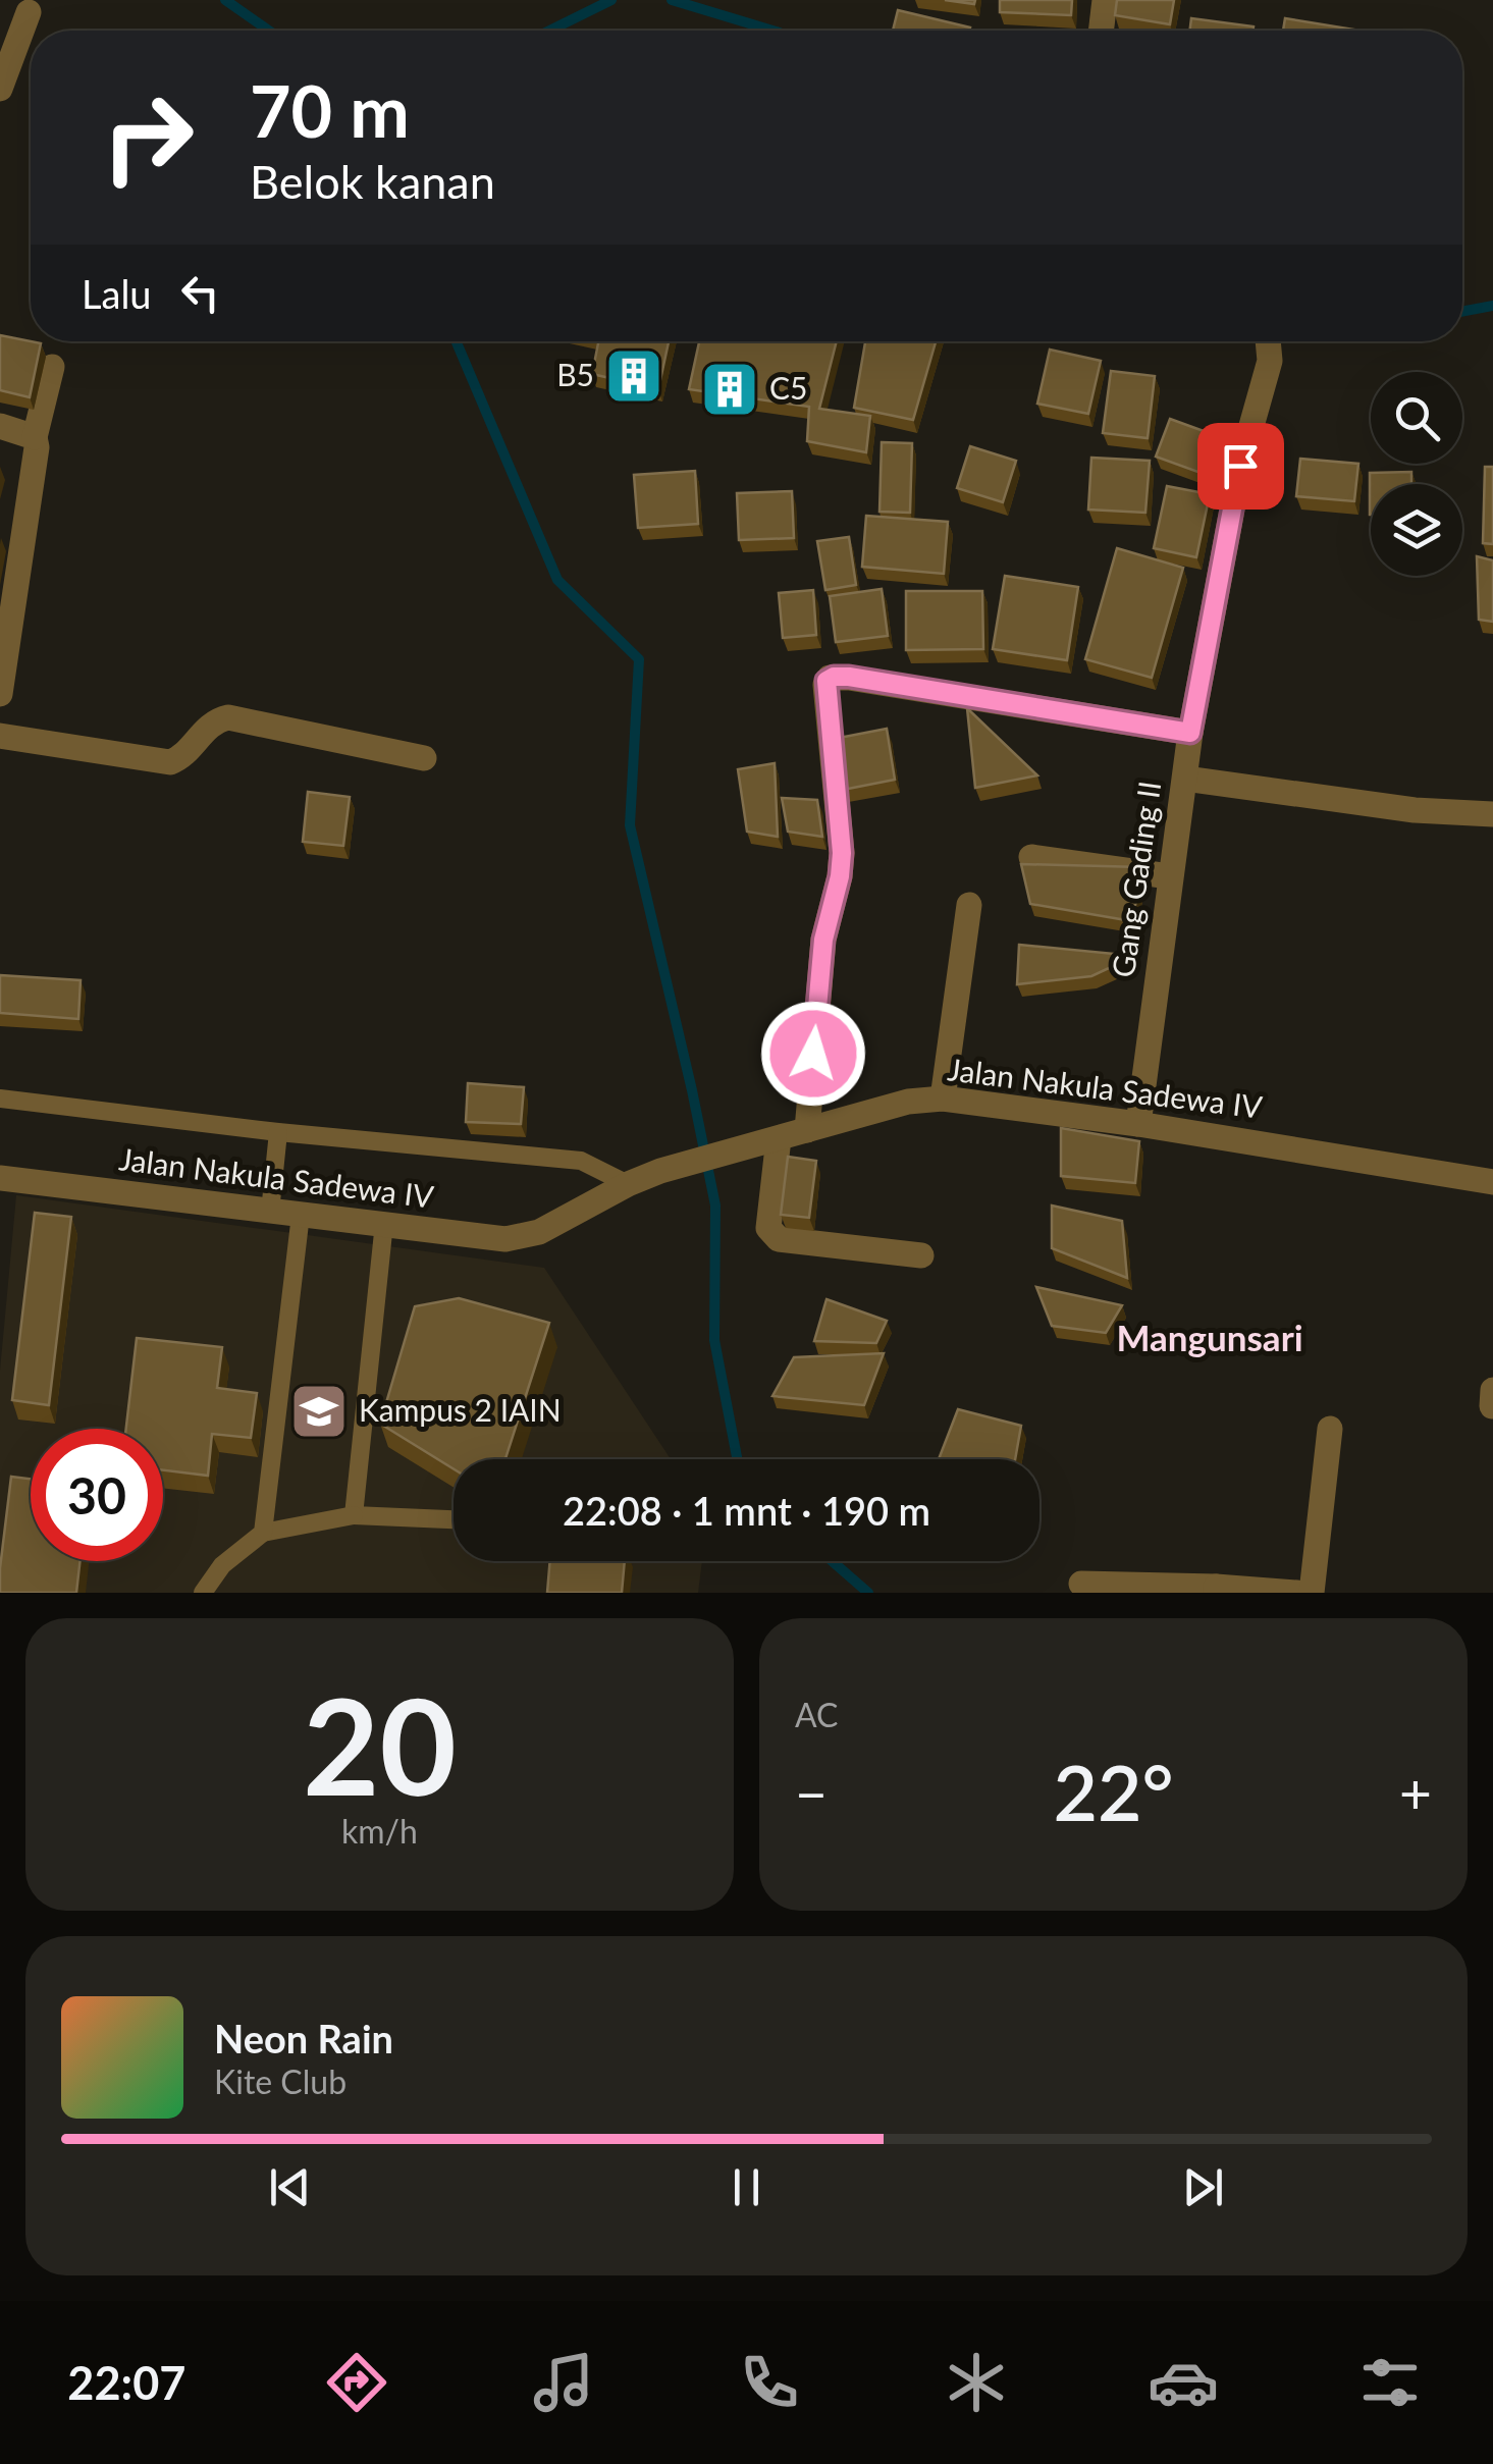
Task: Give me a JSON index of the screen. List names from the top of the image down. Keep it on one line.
{"streets":{"street":["Gang Gading II","Jalan Nakula Sadewa IV"]},"crossings":[["Gang Gading II","Jalan Nakula Sadewa IV"]],"districts":["Mangunsari"],"places":{"building":["B5","C5"],"school or university":["Kampus 2 IAIN"]},"page":{"turn":["70 m","Belok kanan"],"then":"Lalu","limit":"30","trip":"22:08 · 1 mnt · 190 m","tile":[["20","km/h"],"AC"],"heat":["−","22°","+"],"song":["Neon Rain","Kite Club"],"tabs":"22:07"}}
